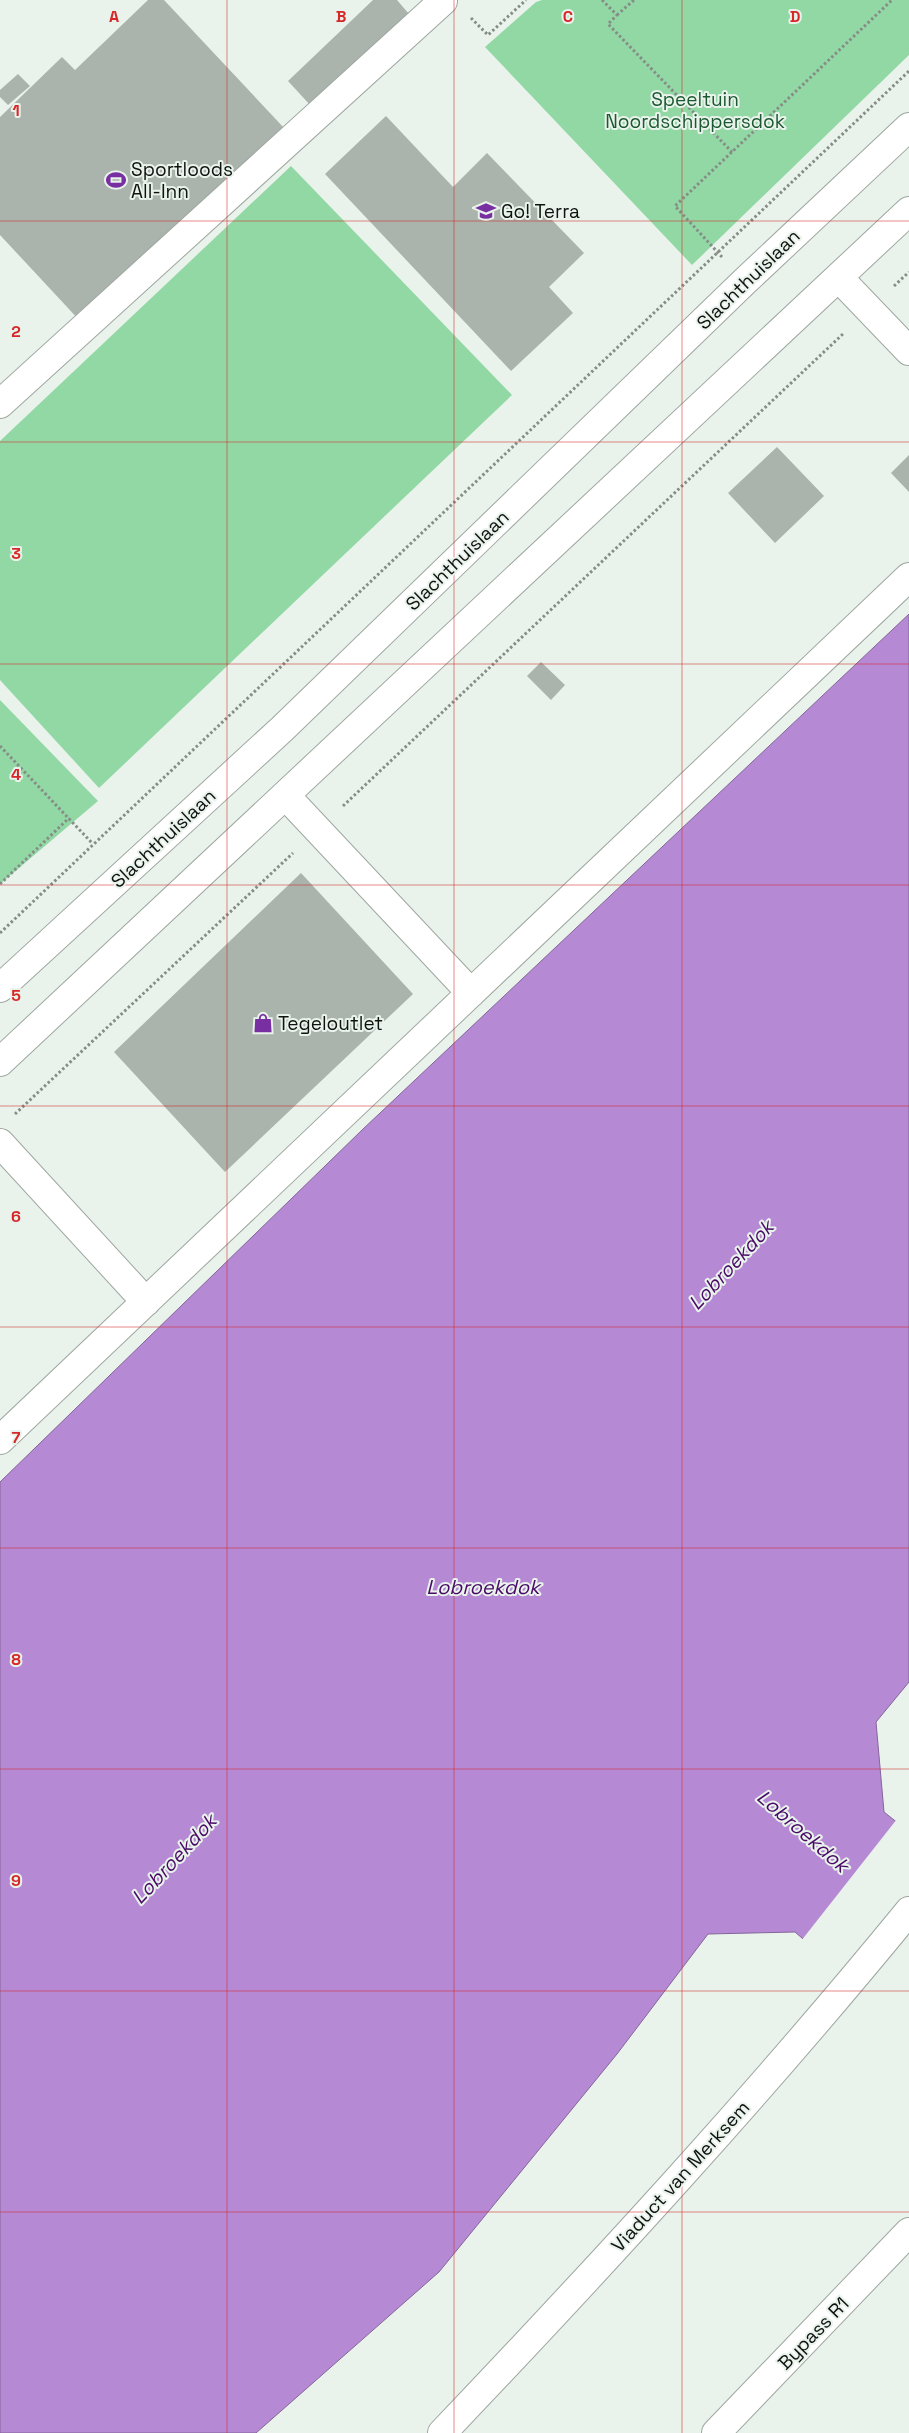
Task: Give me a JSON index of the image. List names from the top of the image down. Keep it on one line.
{"streets":{"main road":["Slachthuislaan","Viaduct van Merksem","Bypass R1"]},"water":["Lobroekdok"],"parks":["Speeltuin Noordschippersdok"],"places":{"sports":["Sportloods All-Inn"],"school or university":["Go! Terra"],"shop":["Tegeloutlet"]},"grid":{"columns":["A","B","C","D"],"rows":["1","2","3","4","5","6","7","8","9"]}}
